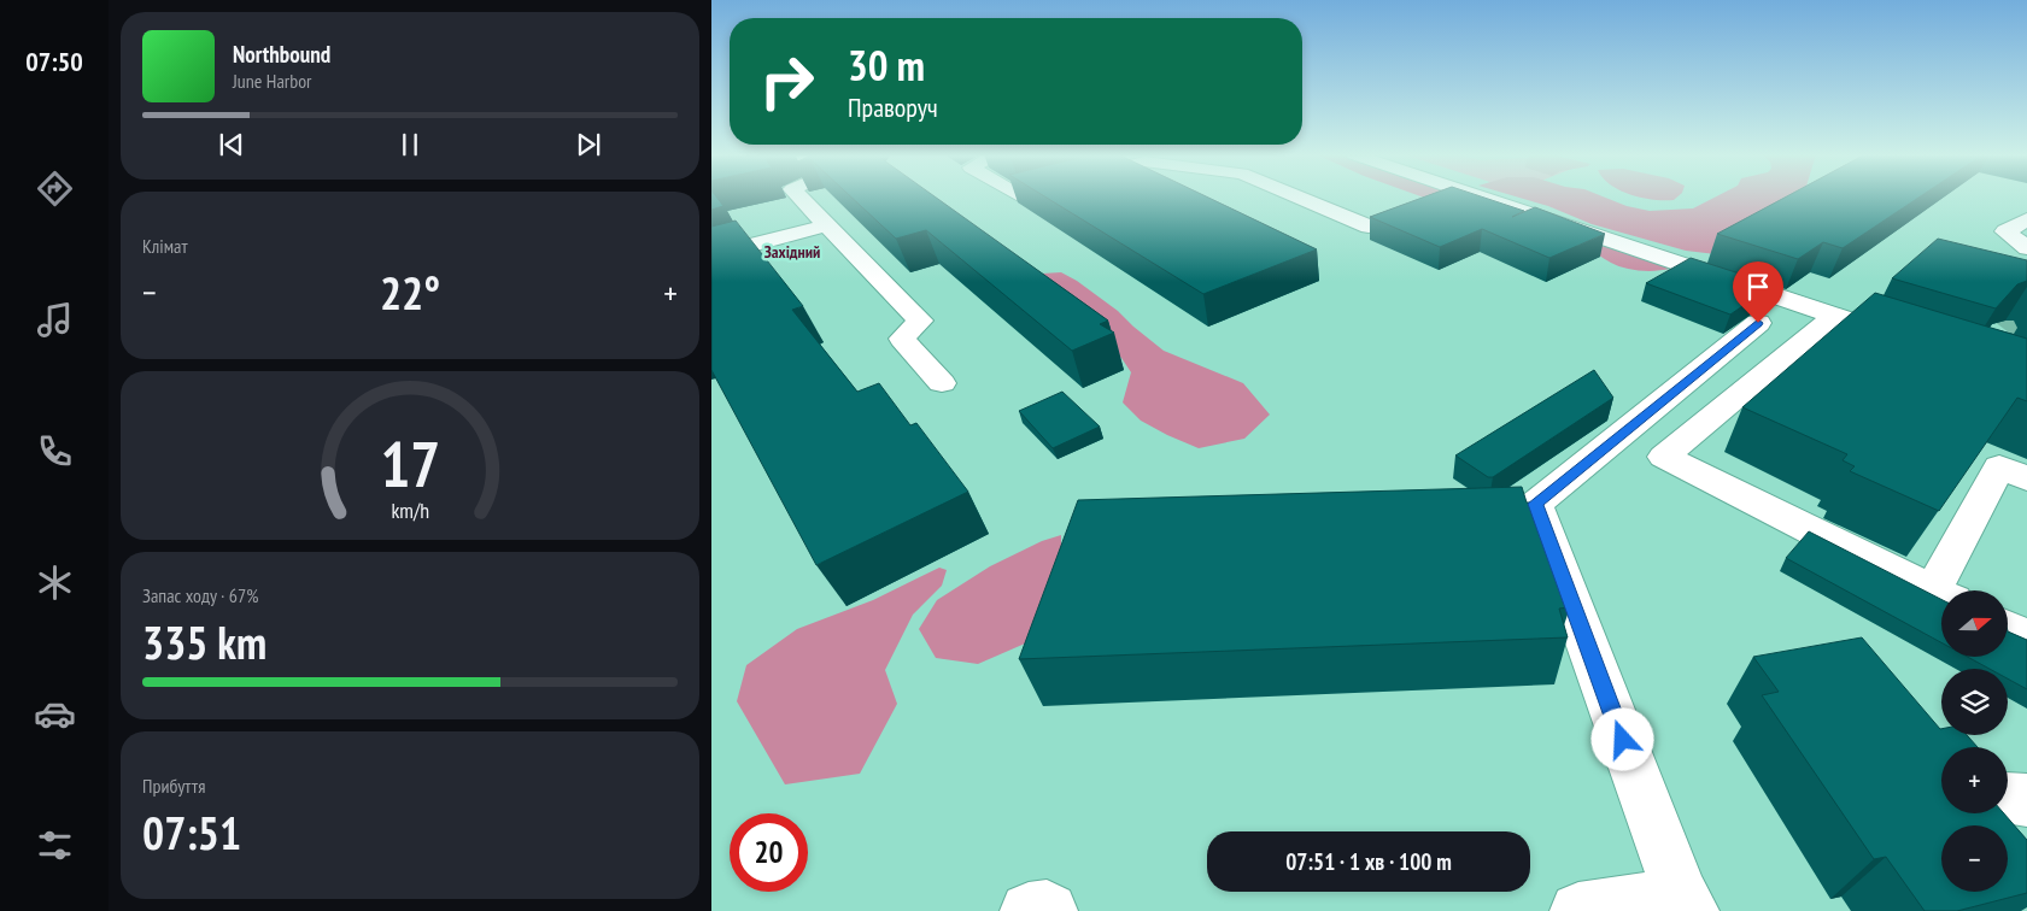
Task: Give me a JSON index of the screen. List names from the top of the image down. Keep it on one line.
{"districts":["Західний"],"north":"right","page":{"tabs":"07:50","turn":["30 m","Праворуч"],"song":["Northbound","June Harbor"],"tile":["Клімат",["Запас ходу · 67%","335 km"],["Прибуття","07:51"]],"heat":["−","22°","+"],"map_buttons":["+","−"],"limit":"20","trip":"07:51 · 1 хв · 100 m","gauge":["17","km/h"]}}
